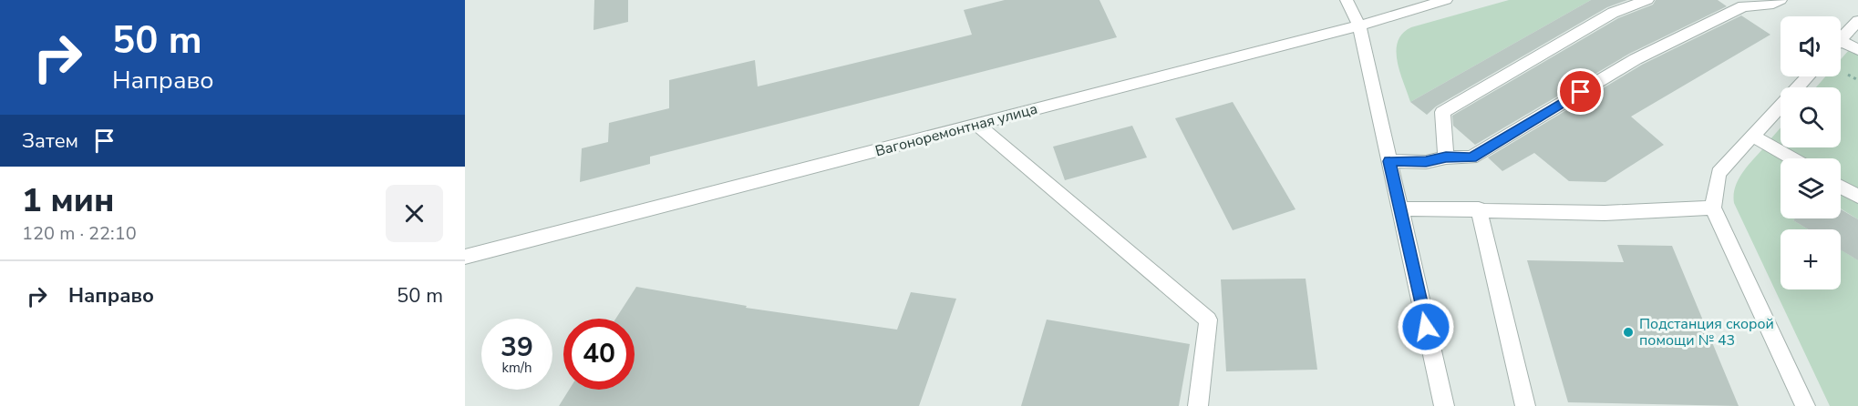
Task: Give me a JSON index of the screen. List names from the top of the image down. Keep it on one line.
{"streets":{"street":["Вагоноремонтная улица"]},"places":["Подстанция скорой помощи № 43"],"page":{"turn":["50 m","Направо"],"map_buttons":"+","then":"Затем","heading":["1 мин","120 m · 22:10"],"list":[{"name":"Направо","value":"50 m"}],"speed":"39 km/h","limit":"40"}}
